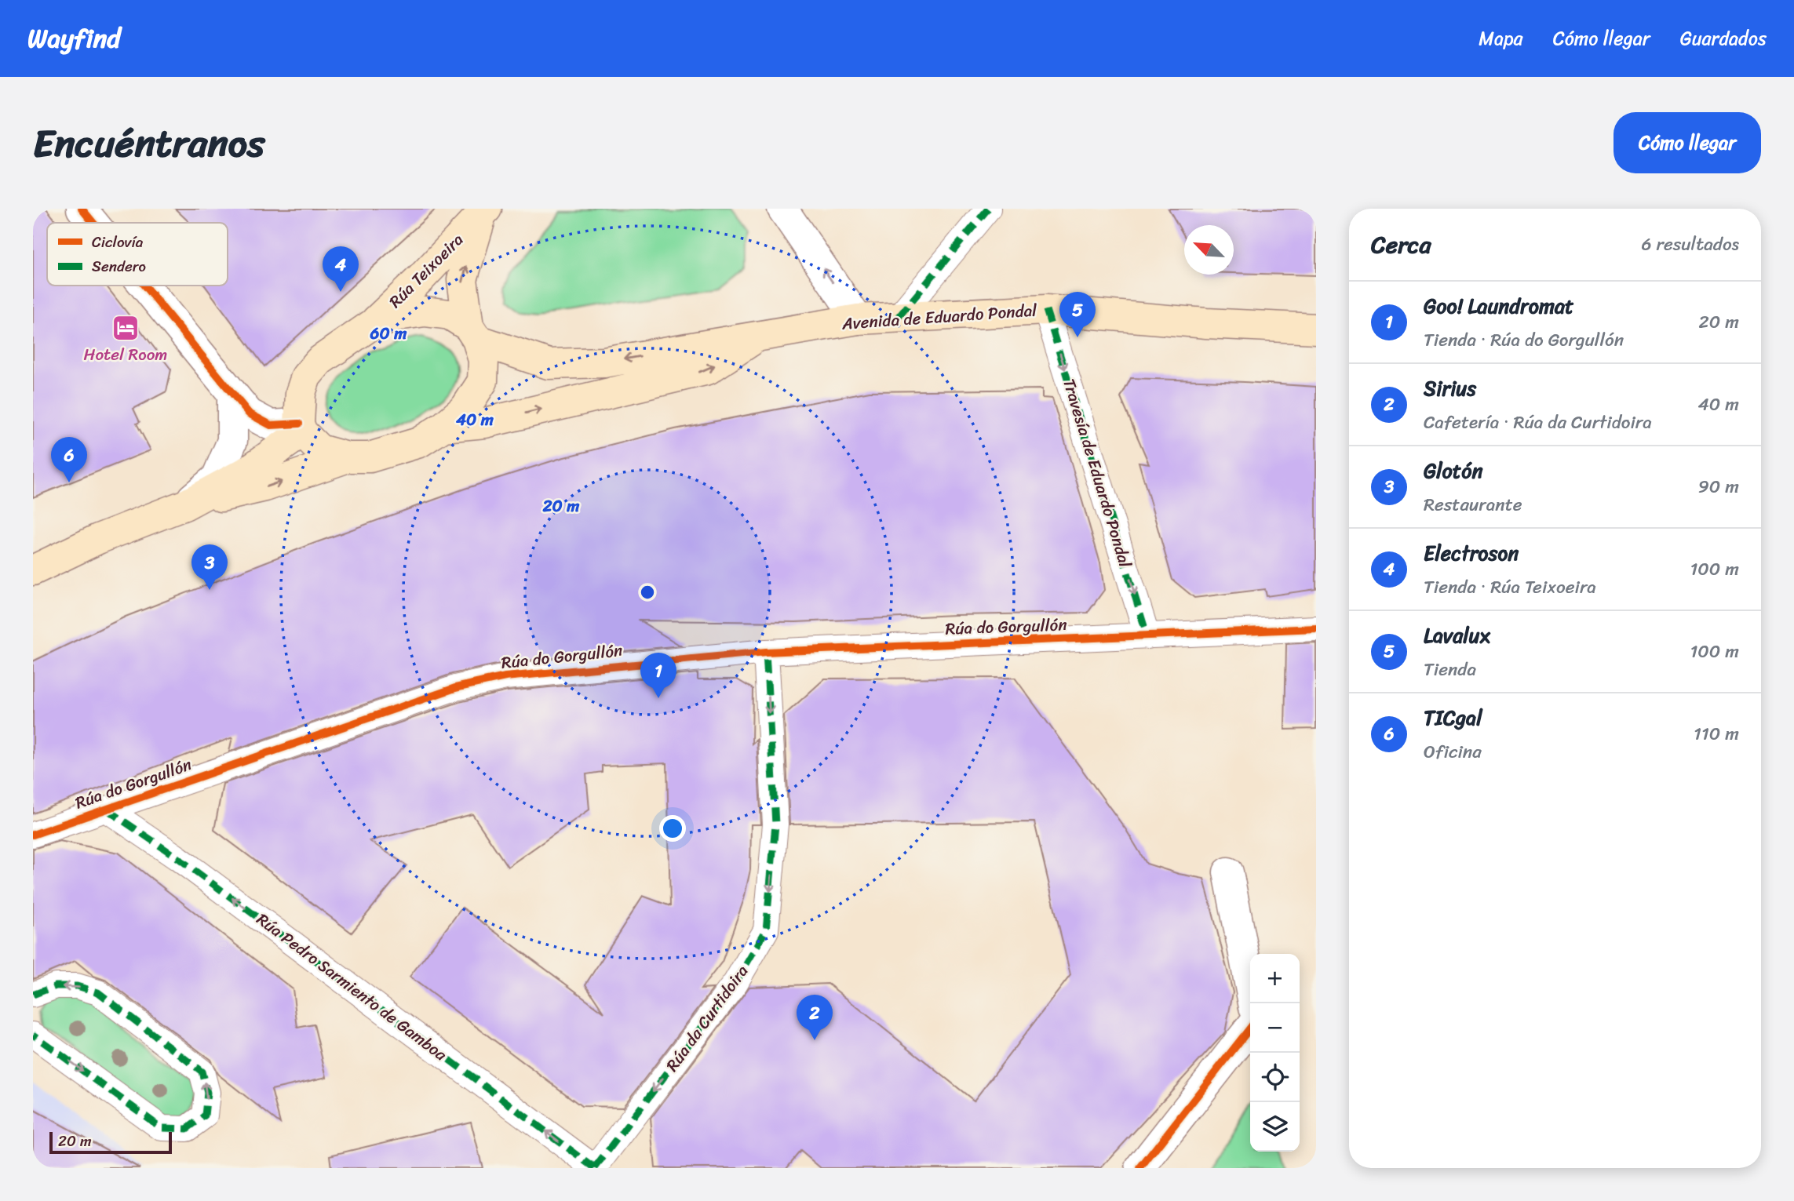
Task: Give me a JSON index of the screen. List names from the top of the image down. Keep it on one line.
{"streets":{"main road":["Rúa Teixoeira","Avenida de Eduardo Pondal"],"street":["Travesía de Eduardo Pondal","Rúa do Gorgullón","Rúa Pedro Sarmiento de Gamboa","Rúa da Curtidoira"]},"crossings":[["Rúa Teixoeira","Avenida de Eduardo Pondal"],["Avenida de Eduardo Pondal","Travesía de Eduardo Pondal"],["Travesía de Eduardo Pondal","Rúa do Gorgullón"],["Rúa do Gorgullón","Rúa Pedro Sarmiento de Gamboa"],["Rúa do Gorgullón","Rúa da Curtidoira"],["Rúa Pedro Sarmiento de Gamboa","Rúa da Curtidoira"]],"one_way":["Rúa Teixoeira","Travesía de Eduardo Pondal","Rúa Pedro Sarmiento de Gamboa","Rúa da Curtidoira"],"places":{"hotel":["Hotel Room"]},"legend":["Ciclovía","Sendero"],"scale_bar":"20 m","north":"top left","page":{"header":"Wayfind","nav":["Mapa","Cómo llegar","Guardados"],"title":"Encuéntranos","buttons":"Cómo llegar","heading":["Cerca","6 resultados"],"pins":["4","5","6","3","1","2"],"list":[{"mark":"1","name":"Goo! Laundromat","note":"Tienda · Rúa do Gorgullón","value":"20 m"},{"mark":"2","name":"Sirius","note":"Cafetería · Rúa da Curtidoira","value":"40 m"},{"mark":"3","name":"Glotón","note":"Restaurante","value":"90 m"},{"mark":"4","name":"Electroson","note":"Tienda · Rúa Teixoeira","value":"100 m"},{"mark":"5","name":"Lavalux","note":"Tienda","value":"100 m"},{"mark":"6","name":"TICgal","note":"Oficina","value":"110 m"}],"map_buttons":["+","−"],"scale":"20 m"},"rings":["60 m","40 m","20 m"]}
